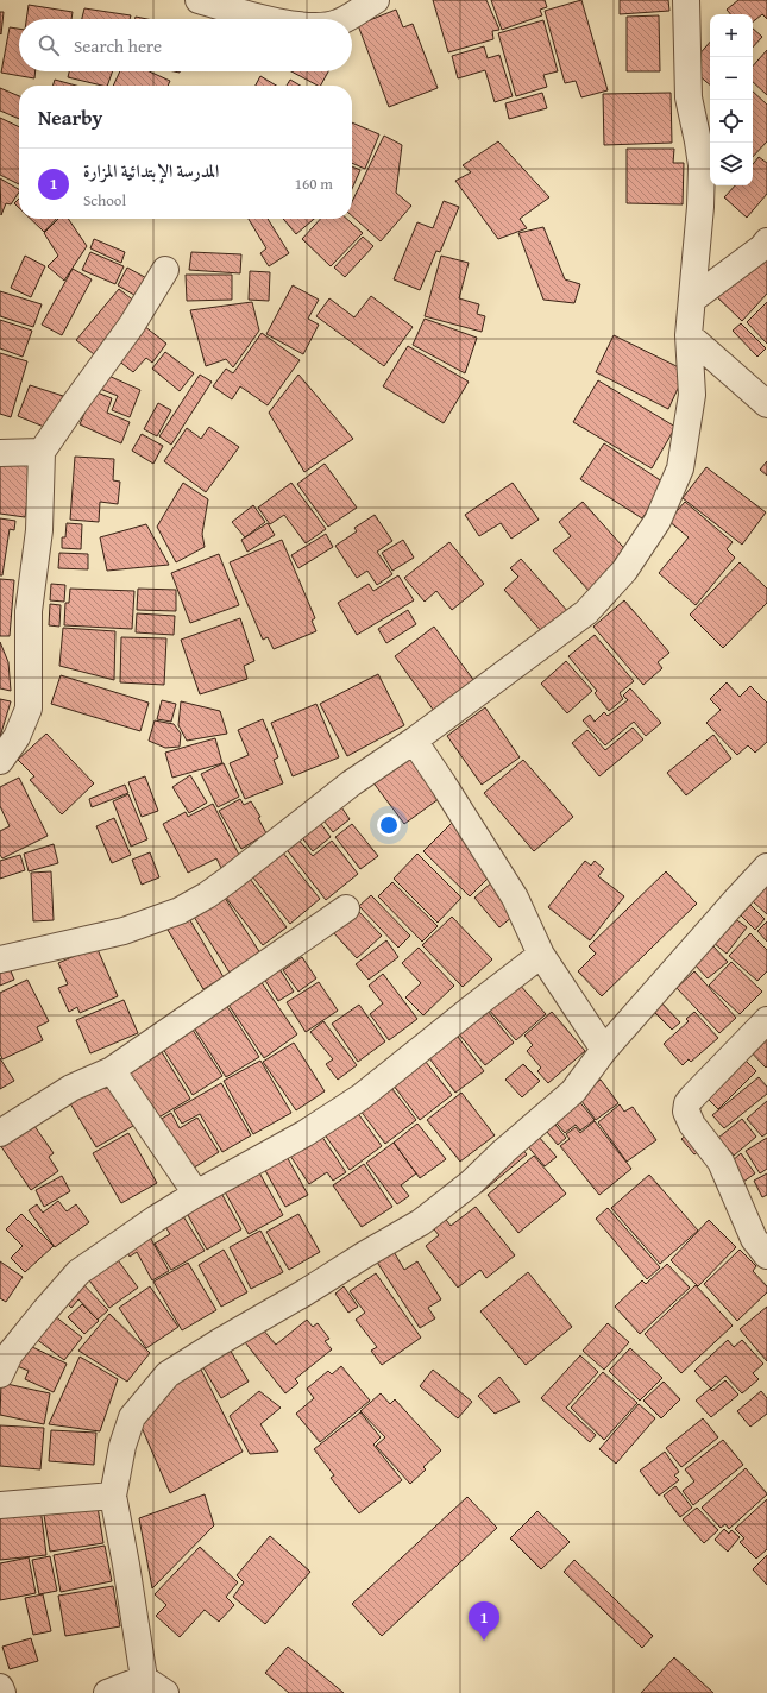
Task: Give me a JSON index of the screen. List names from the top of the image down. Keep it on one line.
{"page":{"map_buttons":["+","−"],"search":"Search here","heading":"Nearby","list":[{"mark":"1","name":"المدرسة الإبتدائية المزارة","note":"School","value":"160 m"}],"pins":"1"}}
